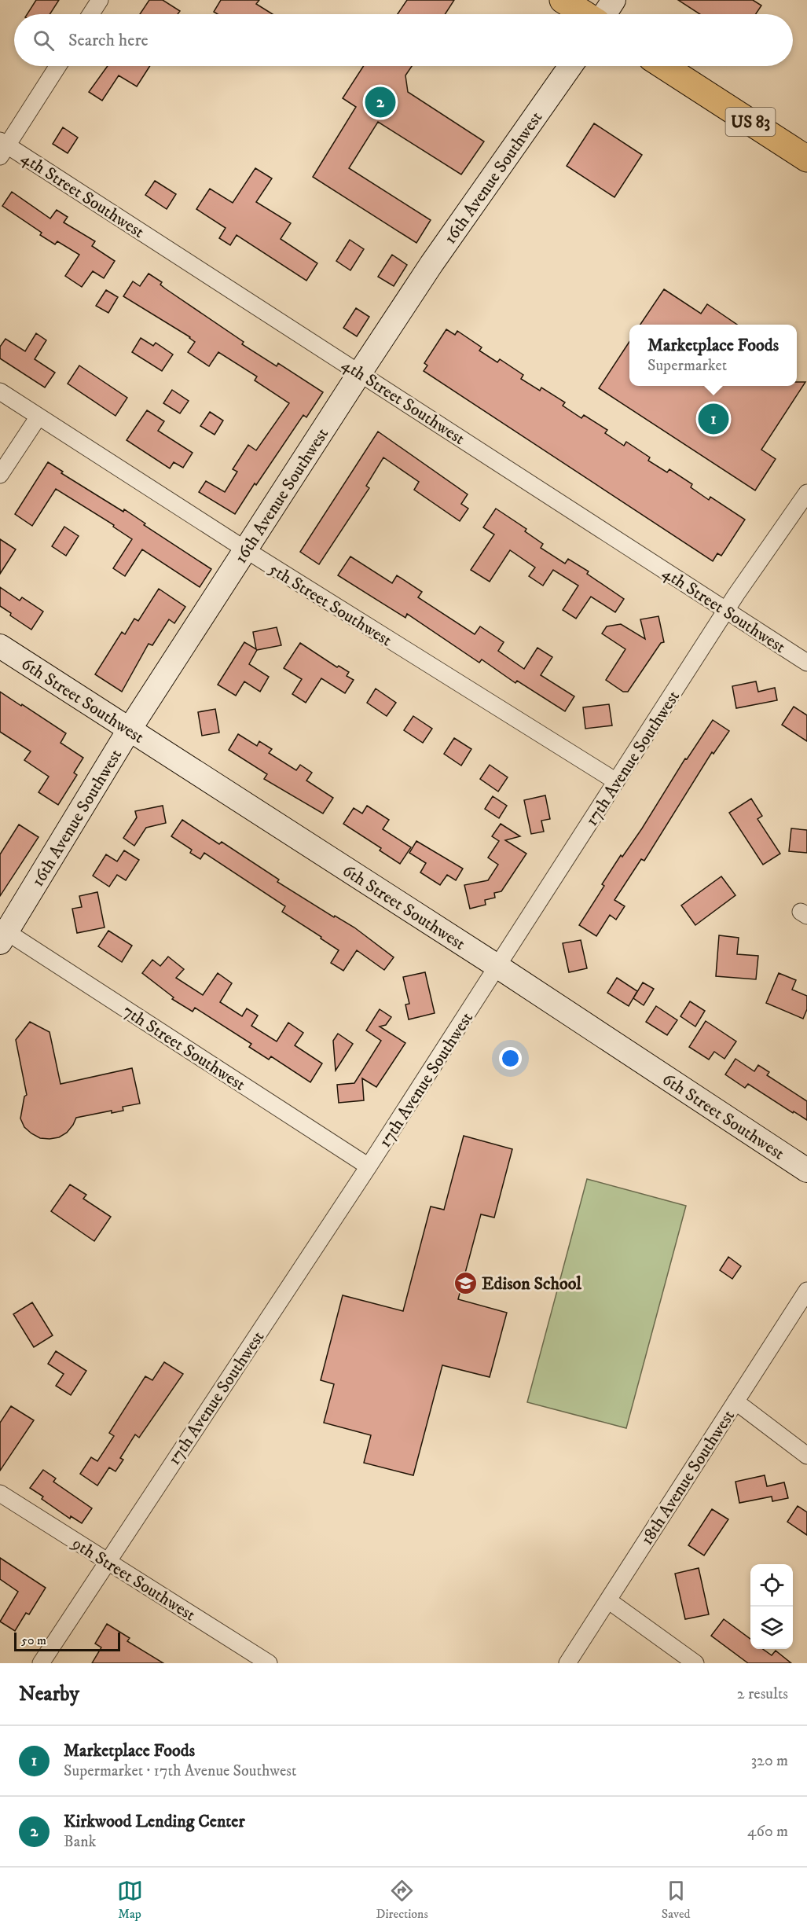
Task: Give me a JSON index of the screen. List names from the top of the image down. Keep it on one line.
{"streets":{"main road":["US 83"],"street":["16th Avenue Southwest","4th Street Southwest","5th Street Southwest","6th Street Southwest","17th Avenue Southwest","7th Street Southwest","18th Avenue Southwest","9th Street Southwest"]},"crossings":[["16th Avenue Southwest","4th Street Southwest"],["16th Avenue Southwest","5th Street Southwest"],["16th Avenue Southwest","6th Street Southwest"],["16th Avenue Southwest","7th Street Southwest"],["4th Street Southwest","17th Avenue Southwest"],["5th Street Southwest","17th Avenue Southwest"],["6th Street Southwest","17th Avenue Southwest"],["17th Avenue Southwest","7th Street Southwest"],["17th Avenue Southwest","9th Street Southwest"]],"places":{"school or university":["Edison School"]},"scale_bar":"50 m","page":{"search":"Search here","pins":["2","1"],"popup":["Marketplace Foods","Supermarket"],"scale":"50 m","heading":["Nearby","2 results"],"list":[{"mark":"1","name":"Marketplace Foods","note":"Supermarket · 17th Avenue Southwest","value":"320 m"},{"mark":"2","name":"Kirkwood Lending Center","note":"Bank","value":"460 m"}],"nav":["Map","Directions","Saved"]}}
